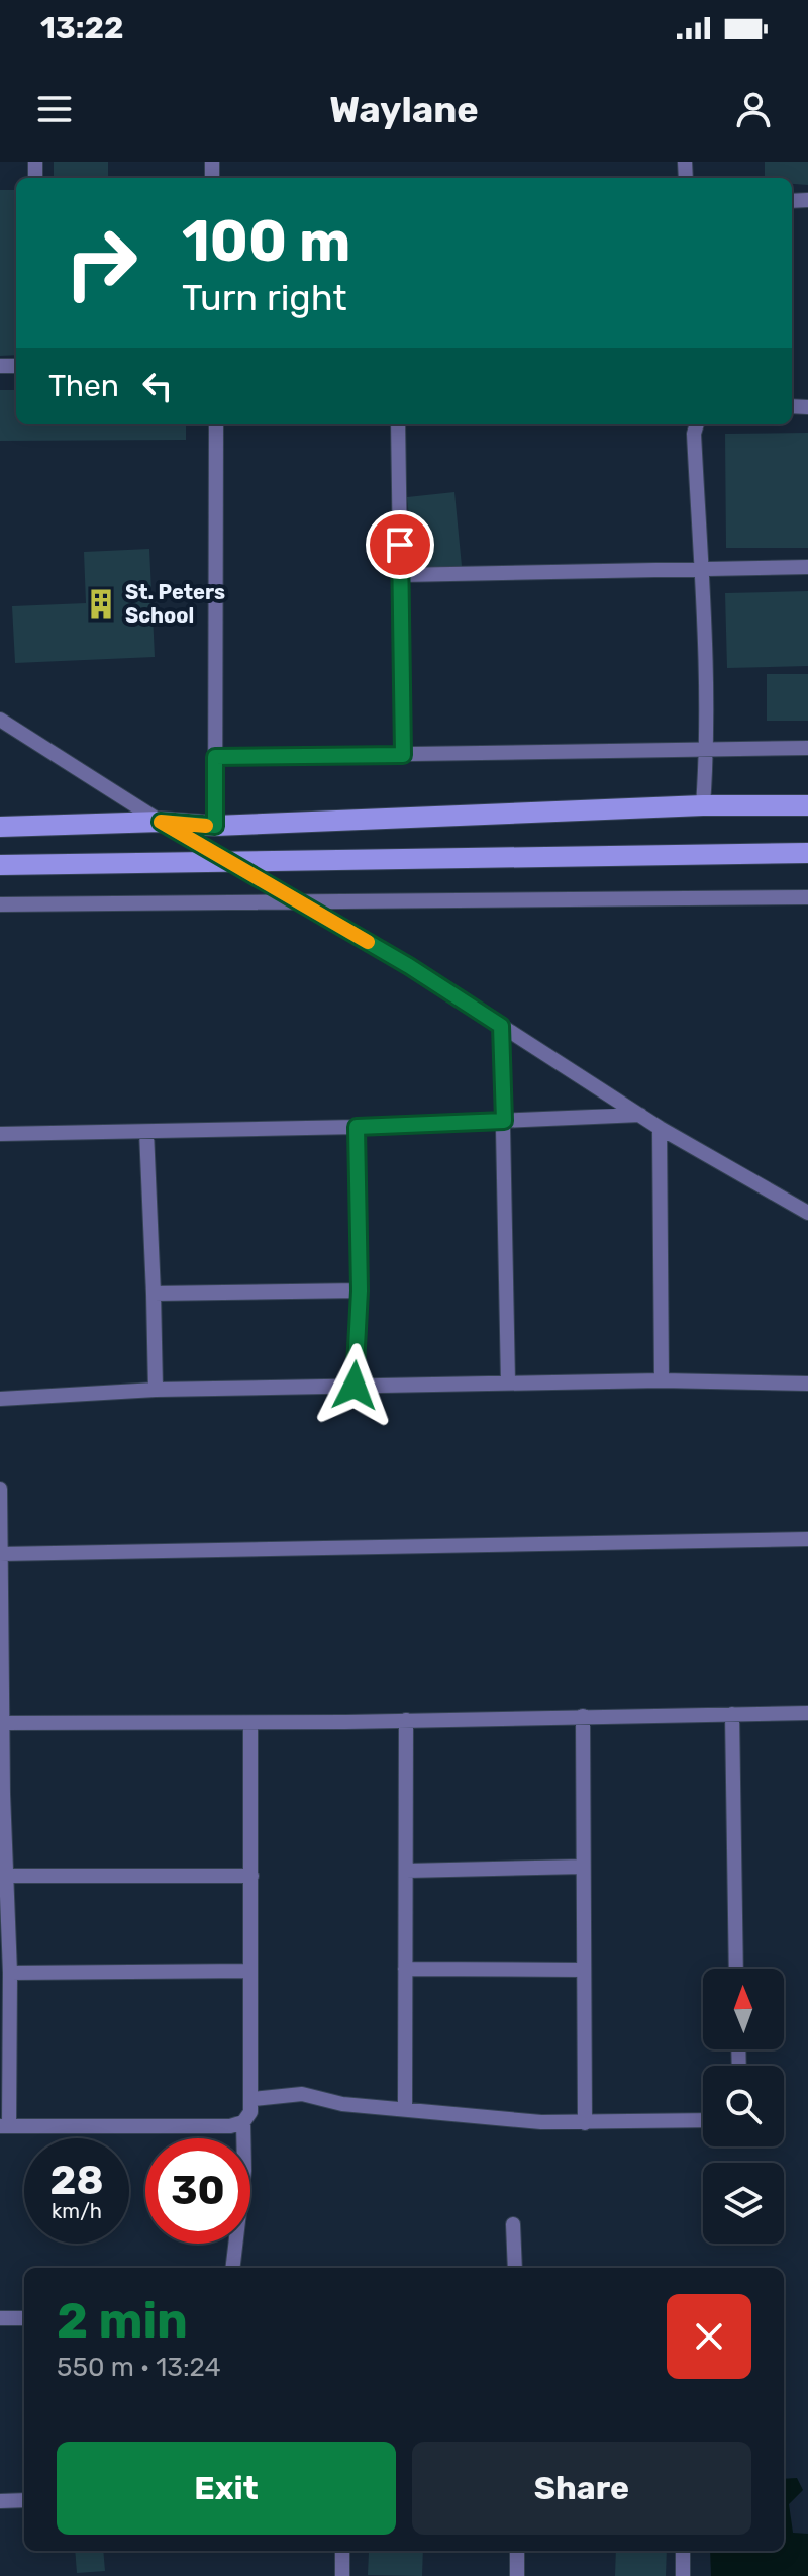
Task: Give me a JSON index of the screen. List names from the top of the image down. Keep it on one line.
{"places":{"building":["St. Peters School"]},"north":"top","page":{"status":"13:22","header":"Waylane","turn":["100 m","Turn right"],"then":"Then","speed":"28 km/h","limit":"30","heading":["2 min","550 m · 13:24"],"buttons":["Exit","Share"]}}
